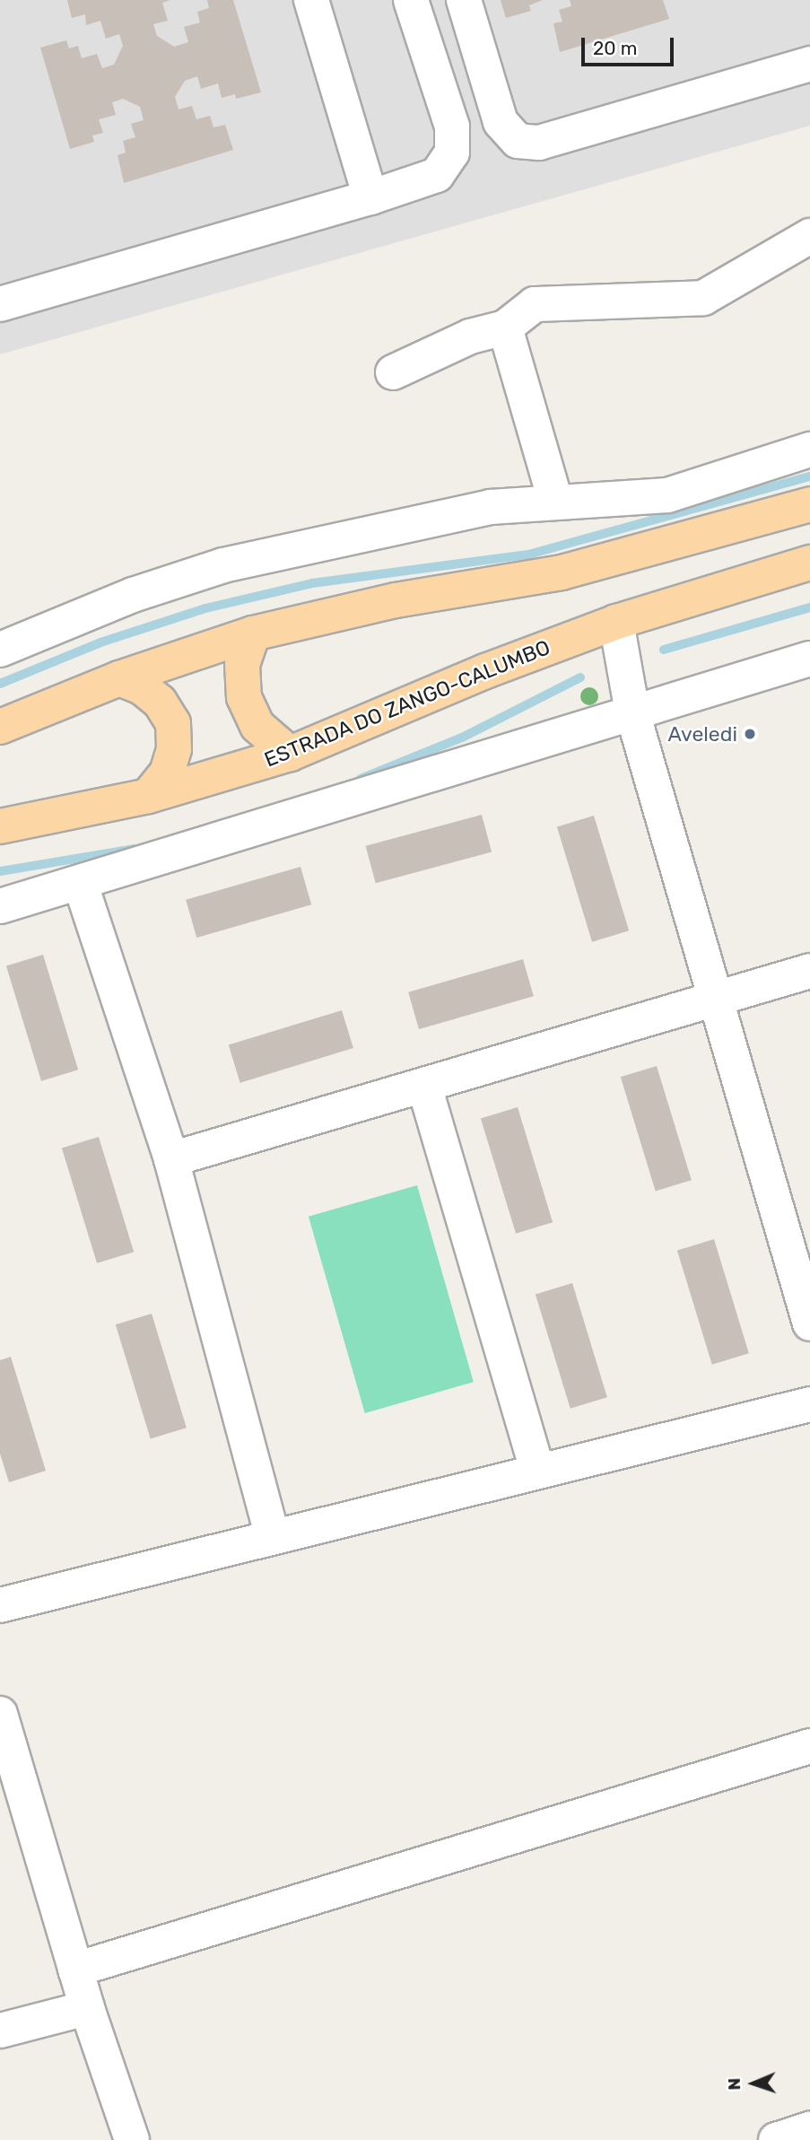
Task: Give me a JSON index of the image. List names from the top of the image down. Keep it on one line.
{"streets":{"main road":["ESTRADA DO ZANGO-CALUMBO"]},"places":["Aveledi"],"scale_bar":"20 m","north":"left"}
